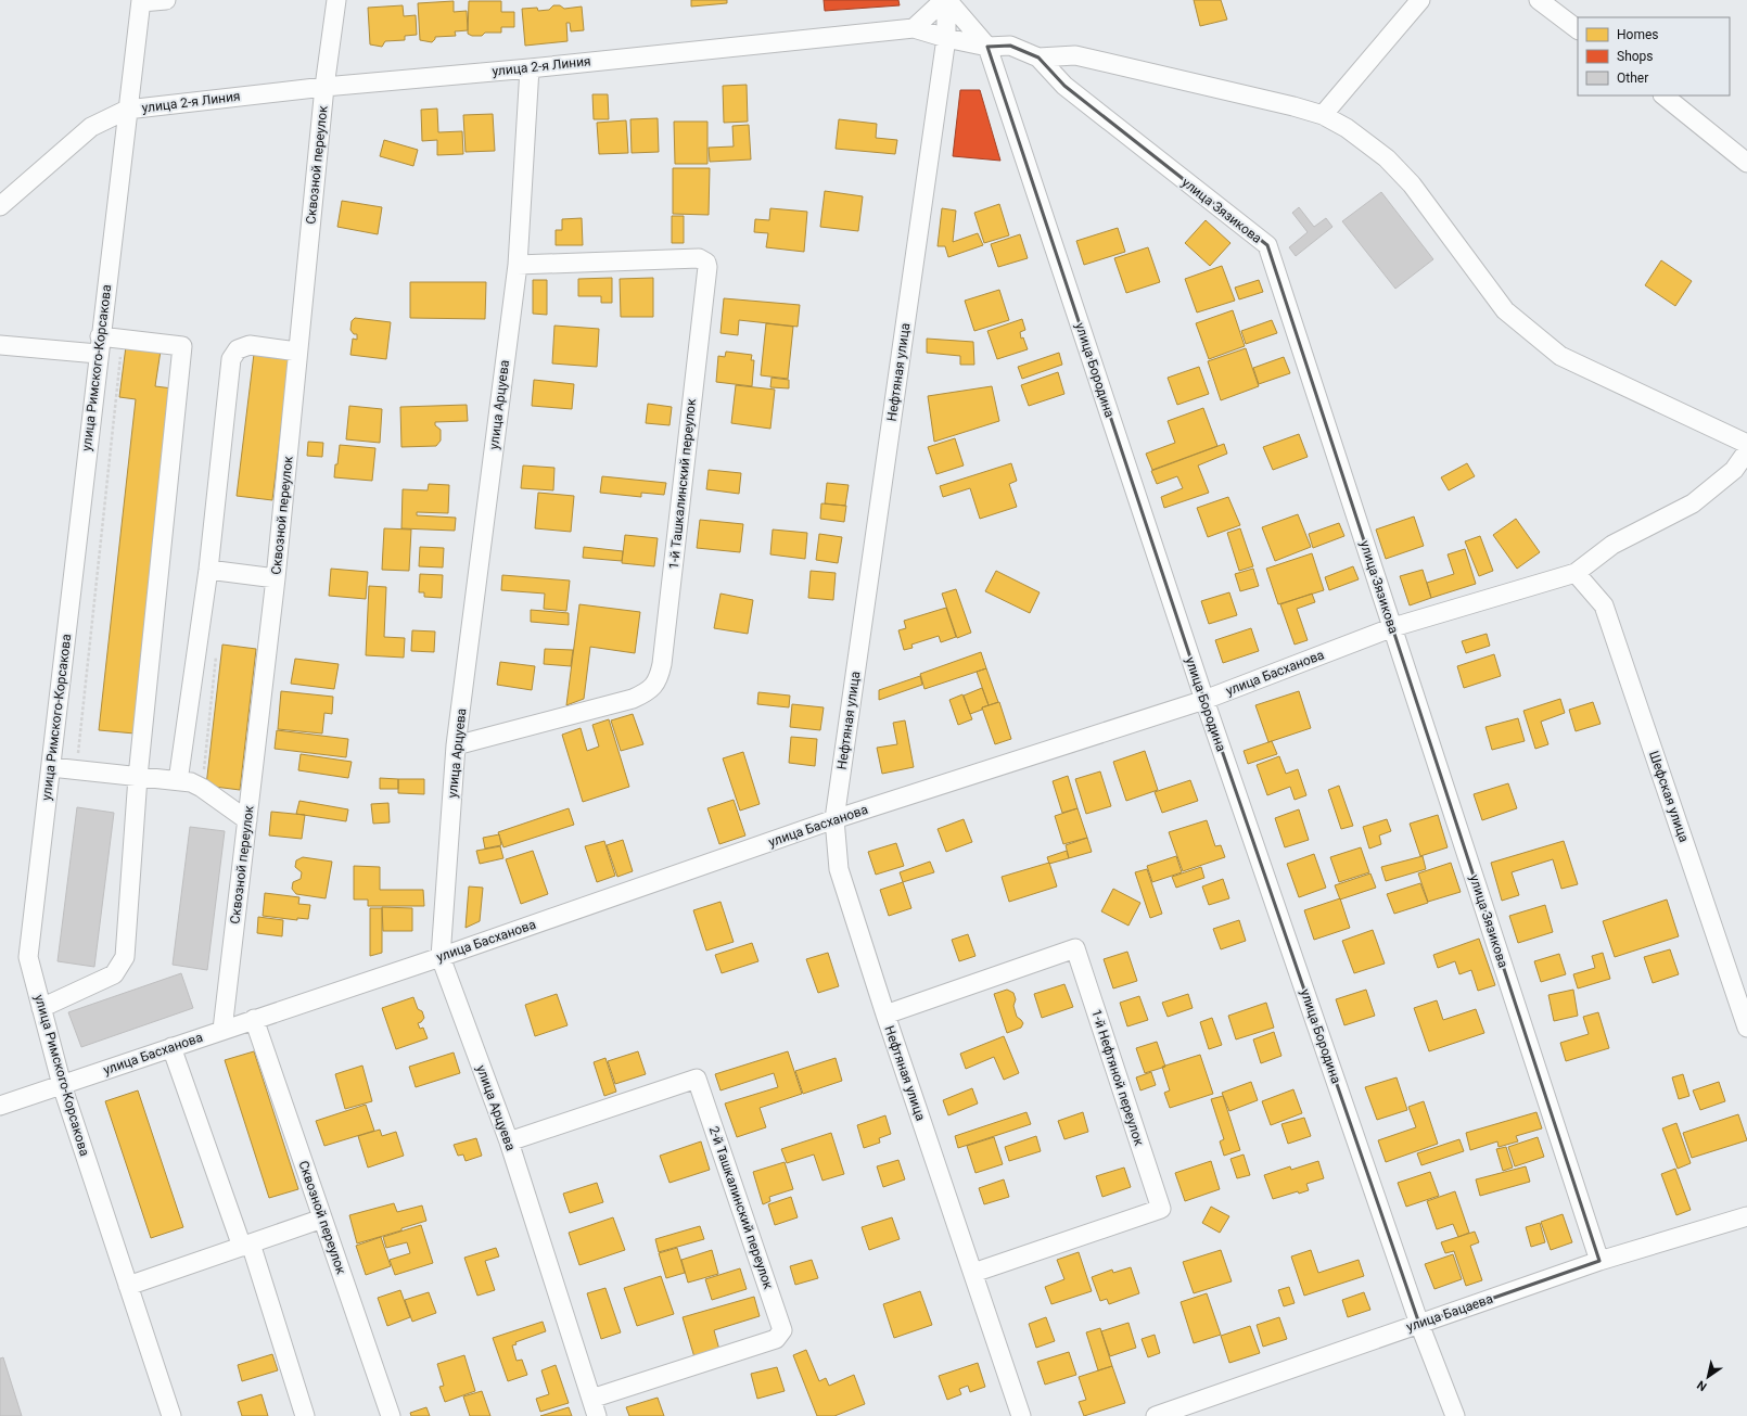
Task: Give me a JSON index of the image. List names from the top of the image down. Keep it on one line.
{"streets":{"street":["улица 2-я Линия","Сквозной переулок","улица Зязикова","улица Римского-Корсакова","улица Бородина","Нефтяная улица","улица Арцуева","1-й Ташкалинский переулок","улица Басханова","Шефская улица","1-й Нефтяной переулок","2-й Ташкалинский переулок","улица Бацаева"]},"crossings":[["улица 2-я Линия","Сквозной переулок"],["улица 2-я Линия","улица Зязикова"],["улица 2-я Линия","улица Римского-Корсакова"],["улица 2-я Линия","улица Арцуева"],["Сквозной переулок","улица Басханова"],["улица Зязикова","улица Бородина"],["улица Зязикова","Нефтяная улица"],["улица Зязикова","улица Басханова"],["улица Зязикова","улица Бацаева"],["улица Римского-Корсакова","улица Басханова"],["улица Бородина","Нефтяная улица"],["улица Бородина","улица Басханова"],["улица Бородина","улица Бацаева"],["Нефтяная улица","улица Басханова"],["Нефтяная улица","1-й Нефтяной переулок"],["улица Арцуева","1-й Ташкалинский переулок"],["улица Арцуева","улица Басханова"],["улица Арцуева","2-й Ташкалинский переулок"],["улица Басханова","Шефская улица"]],"legend":["Homes","Shops","Other"],"north":"bottom left"}
